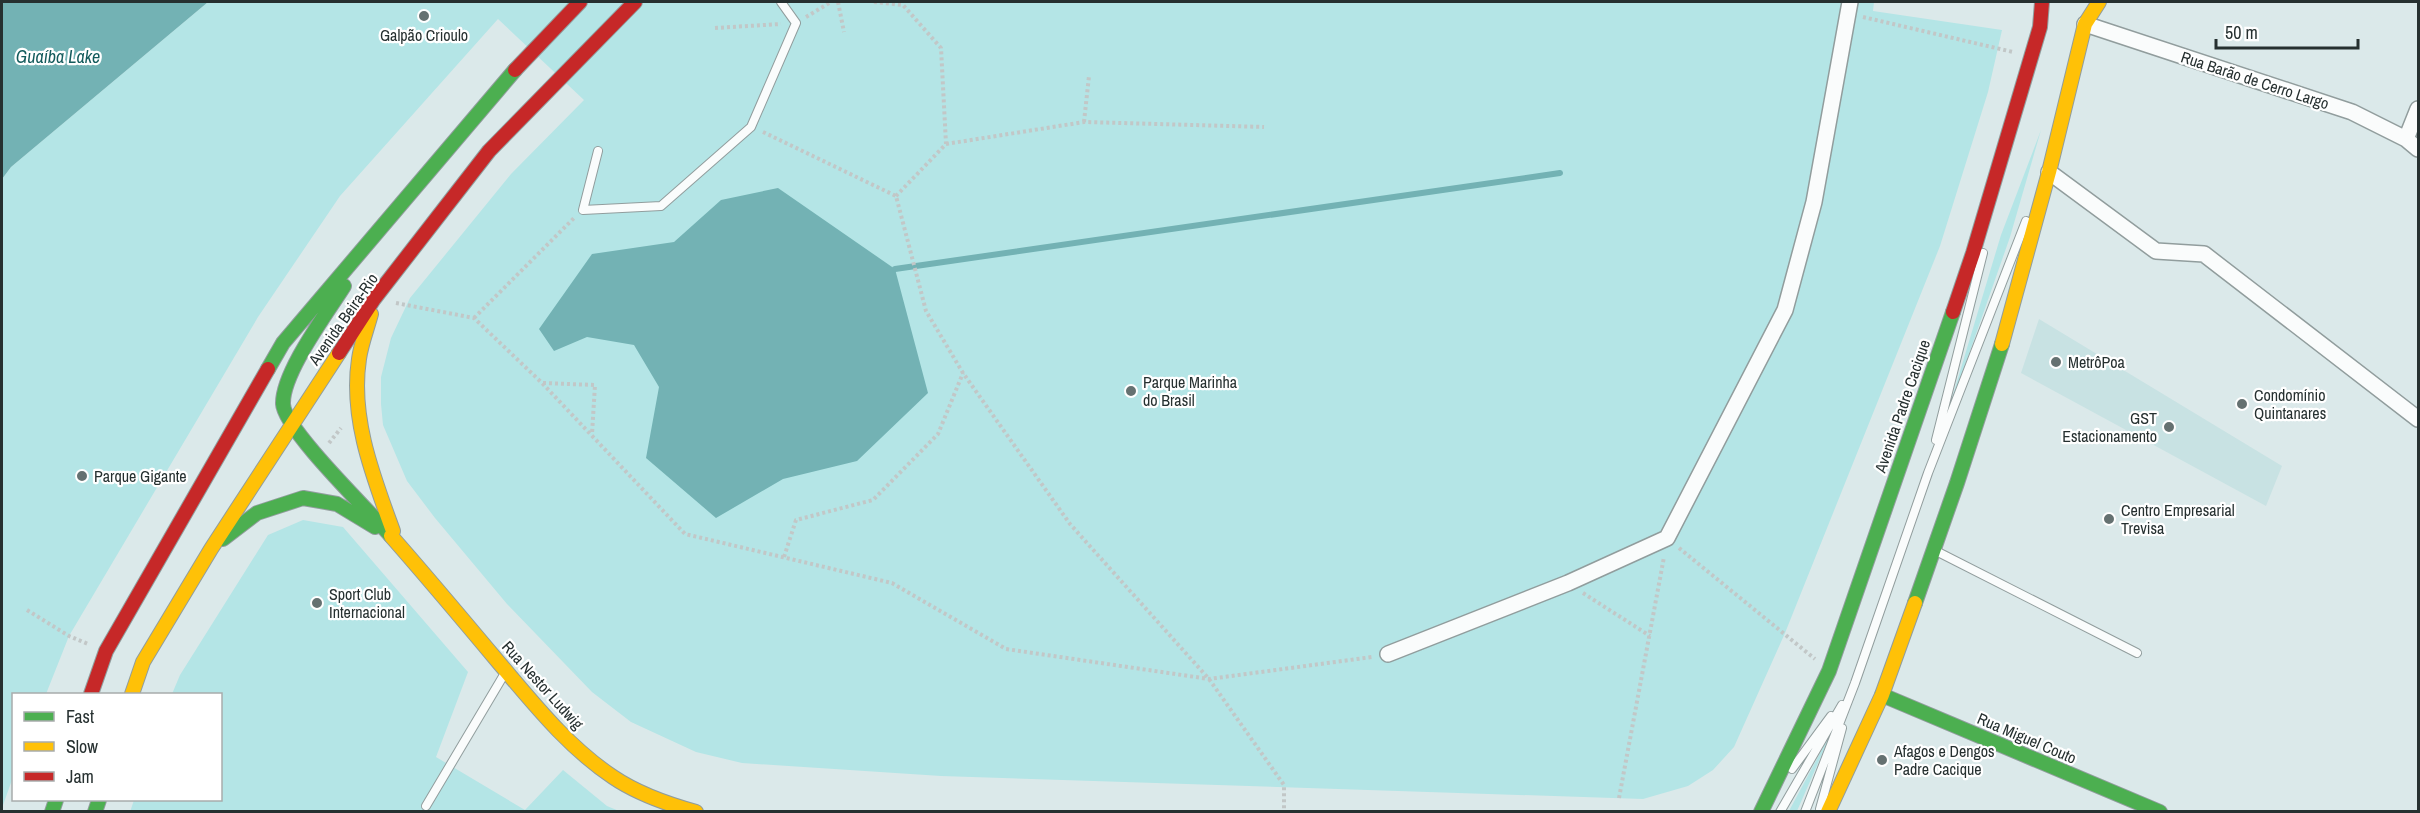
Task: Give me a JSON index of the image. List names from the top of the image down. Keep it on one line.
{"streets":{"main road":["Avenida Beira-Rio","Avenida Padre Cacique","Rua Nestor Ludwig","Rua Miguel Couto"],"street":["Rua Barão de Cerro Largo"]},"crossings":[["Avenida Beira-Rio","Rua Nestor Ludwig"]],"water":["Guaíba Lake"],"places":["Galpão Crioulo","MetrôPoa","Parque Marinha do Brasil","Condomínio Quintanares","GST Estacionamento","Parque Gigante","Centro Empresarial Trevisa","Sport Club Internacional","Afagos e Dengos Padre Cacique"],"legend":["Fast","Slow","Jam"],"scale_bar":"50 m"}
